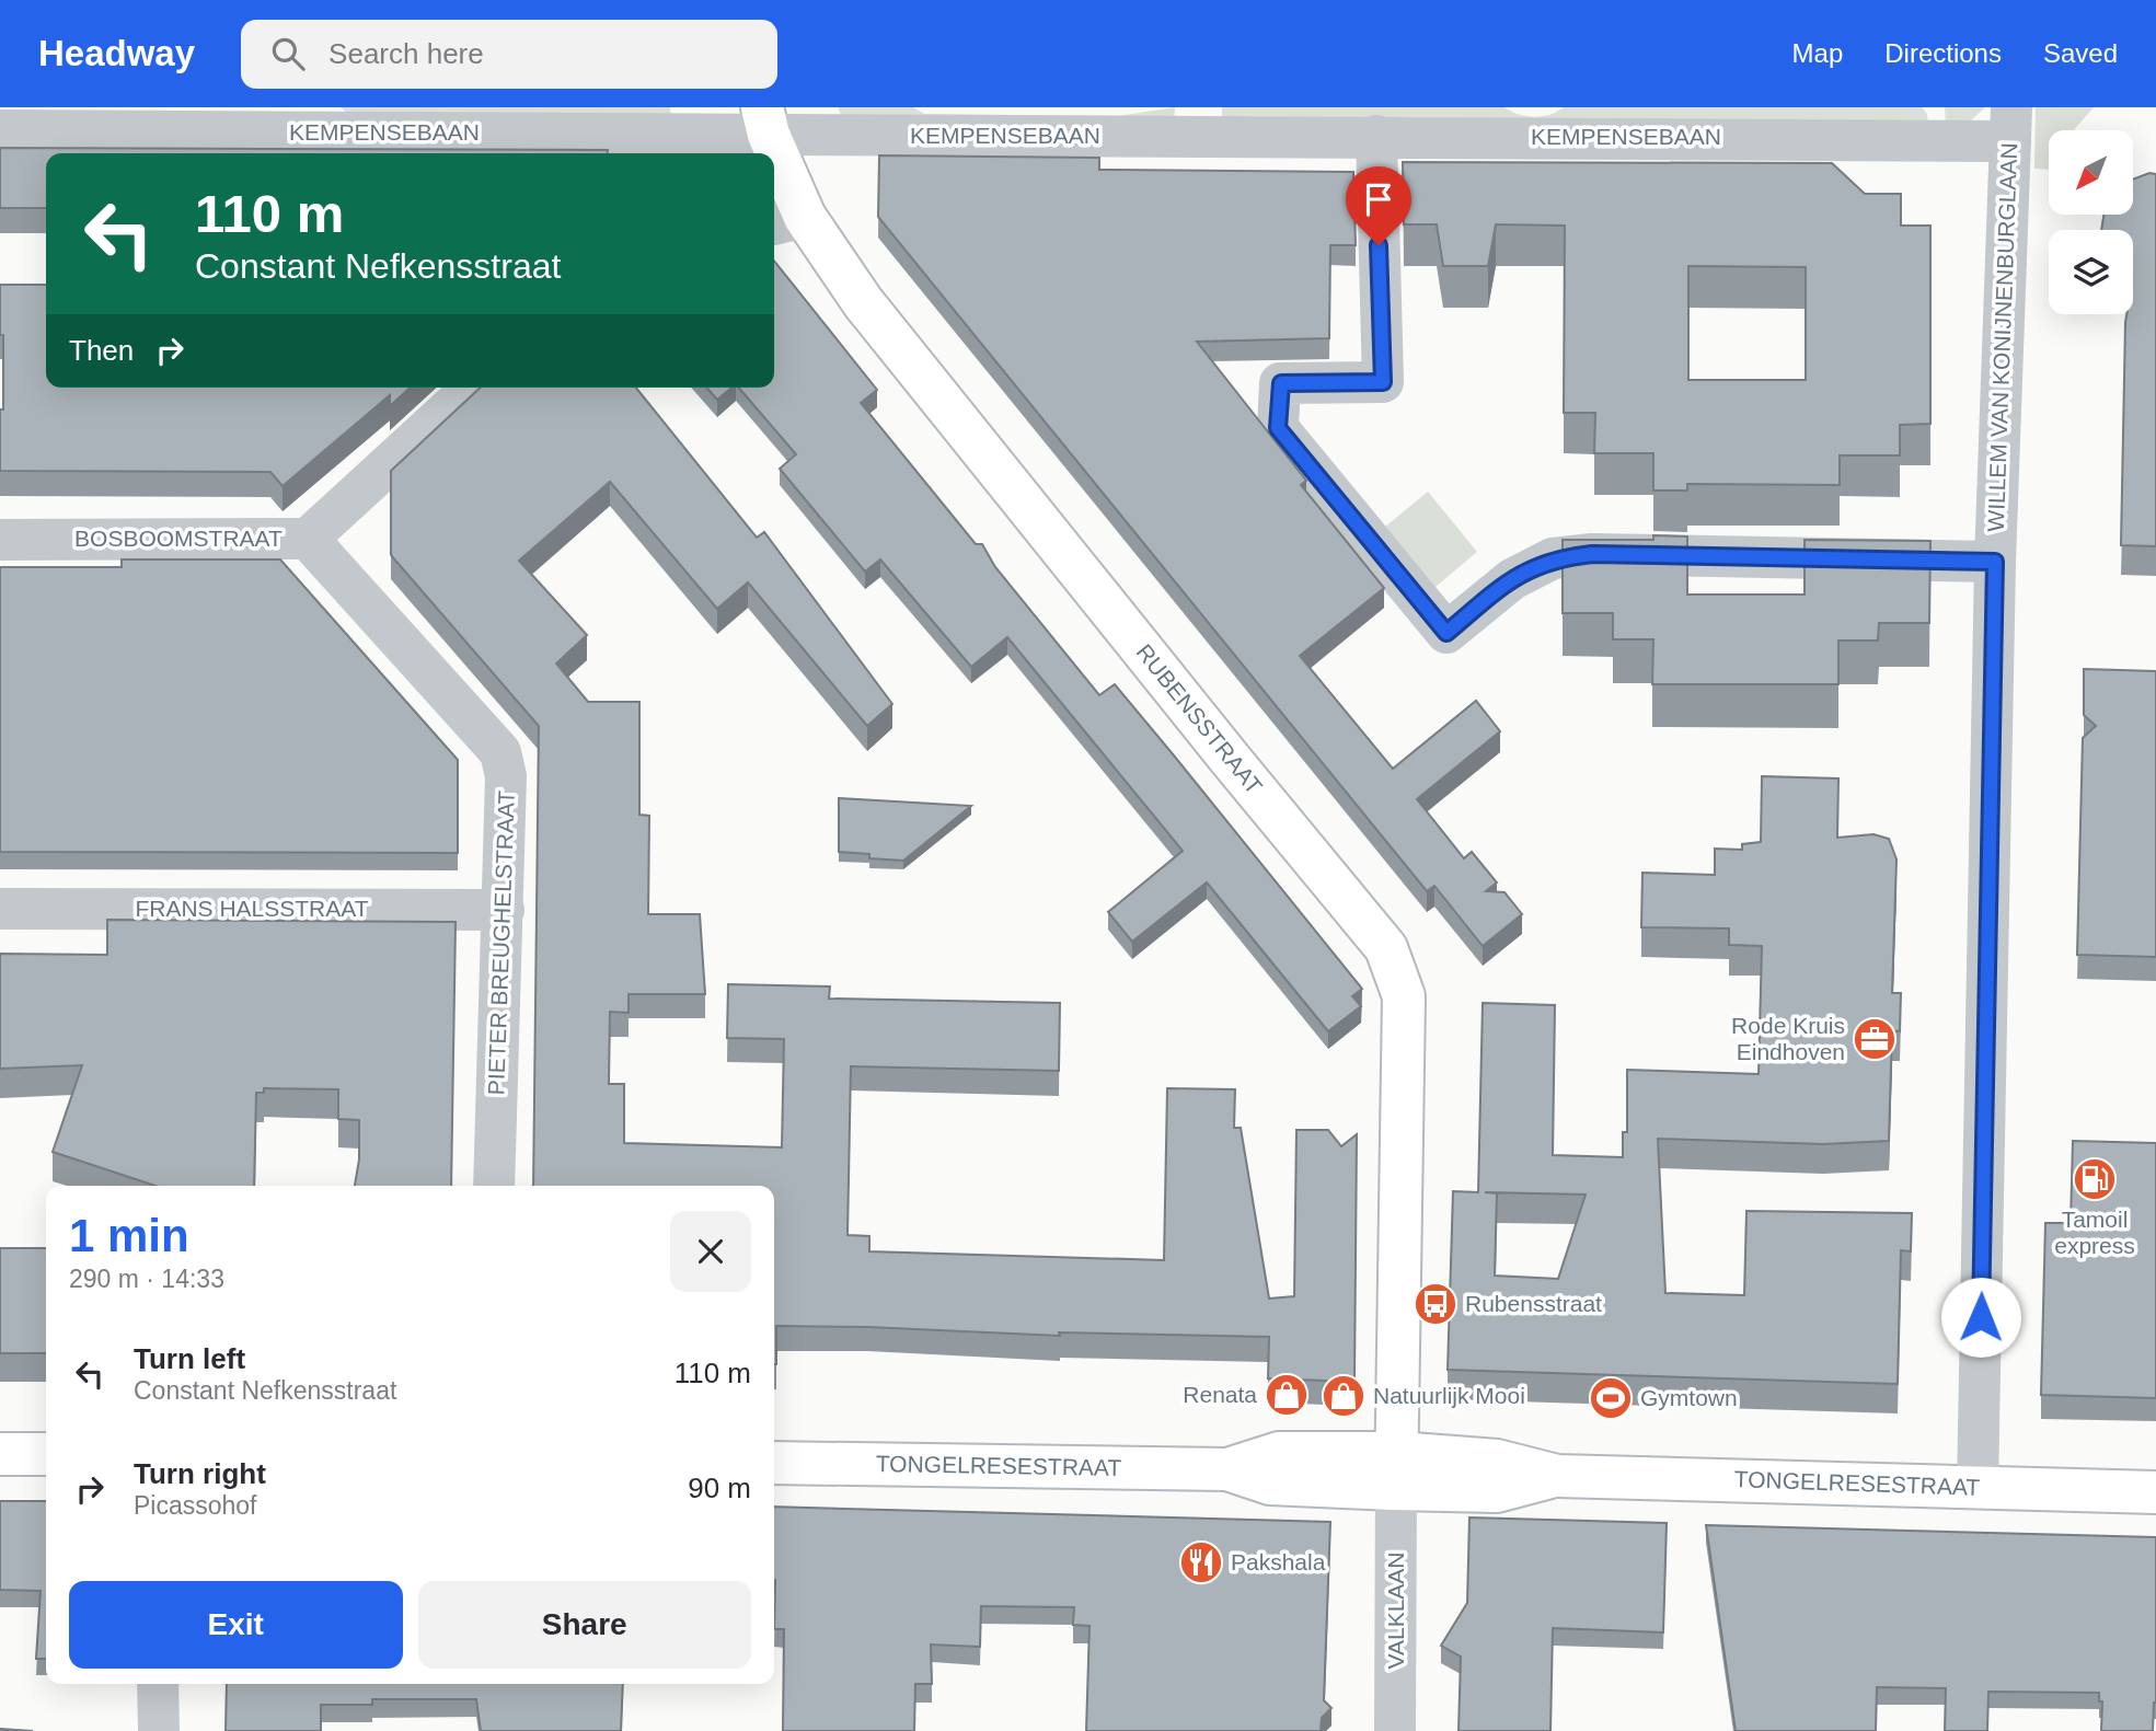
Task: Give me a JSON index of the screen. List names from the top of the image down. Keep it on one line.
{"streets":{"street":["KEMPENSEBAAN","WILLEM VAN KONIJNENBURGLAAN","BOSBOOMSTRAAT","RUBENSSTRAAT","FRANS HALSSTRAAT","PIETER BREUGHELSTRAAT","TONGELRESESTRAAT","VALKLAAN"]},"crossings":[["KEMPENSEBAAN","WILLEM VAN KONIJNENBURGLAAN"],["KEMPENSEBAAN","RUBENSSTRAAT"],["WILLEM VAN KONIJNENBURGLAAN","TONGELRESESTRAAT"],["BOSBOOMSTRAAT","PIETER BREUGHELSTRAAT"],["RUBENSSTRAAT","TONGELRESESTRAAT"],["RUBENSSTRAAT","VALKLAAN"],["FRANS HALSSTRAAT","PIETER BREUGHELSTRAAT"],["TONGELRESESTRAAT","VALKLAAN"]],"places":{"office":["Rode Kruis Eindhoven"],"fuel station":["Tamoil express"],"bus stop":["Rubensstraat"],"shop":["Renata","Natuurlijk Mooi"],"sports":["Gymtown"],"restaurant":["Pakshala"]},"north":"bottom left","page":{"header":"Headway","search":"Search here","nav":["Map","Directions","Saved"],"turn":["110 m","Constant Nefkensstraat"],"then":"Then","heading":["1 min","290 m · 14:33"],"list":[{"name":"Turn left","note":"Constant Nefkensstraat","value":"110 m"},{"name":"Turn right","note":"Picassohof","value":"90 m"}],"buttons":["Exit","Share"]}}
